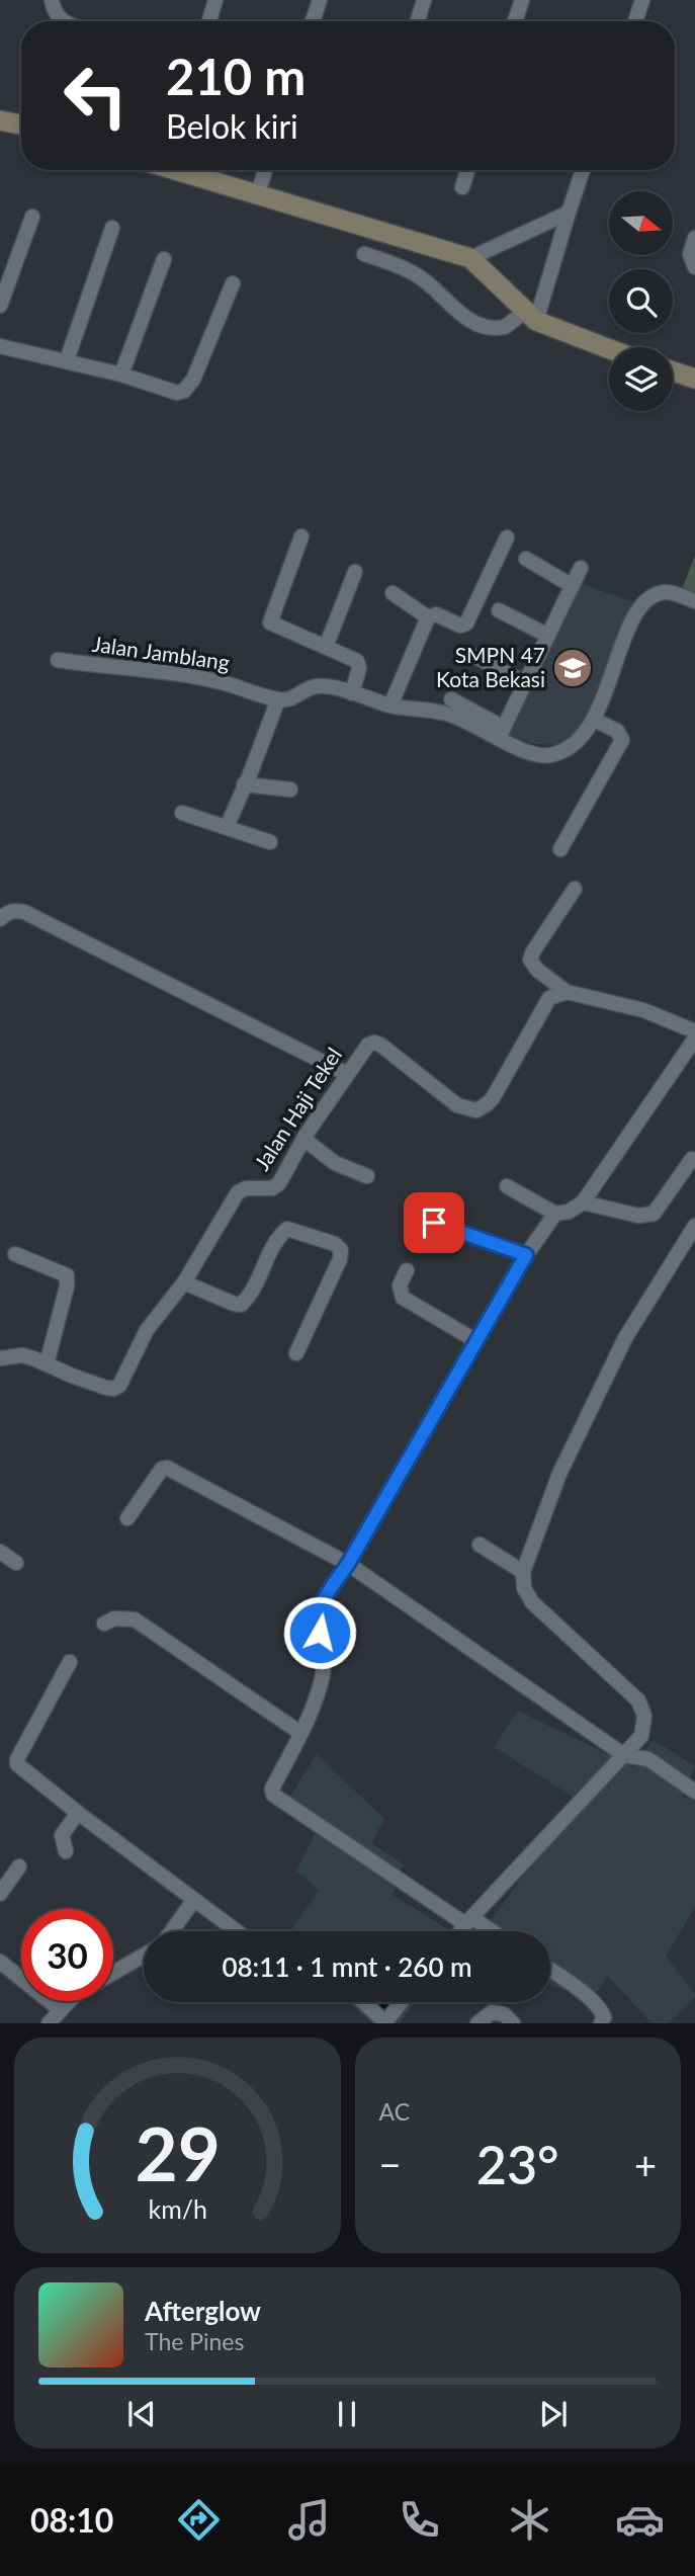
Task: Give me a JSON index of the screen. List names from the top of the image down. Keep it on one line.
{"streets":{"street":["Jalan Jamblang","Jalan Haji Tekel"]},"places":{"school or university":["SMPN 47 Kota Bekasi"]},"north":"right","page":{"turn":["210 m","Belok kiri"],"limit":"30","trip":"08:11 · 1 mnt · 260 m","tile":"AC","heat":["−","23°","+"],"song":["Afterglow","The Pines"],"tabs":"08:10","gauge":["29","km/h"]}}
